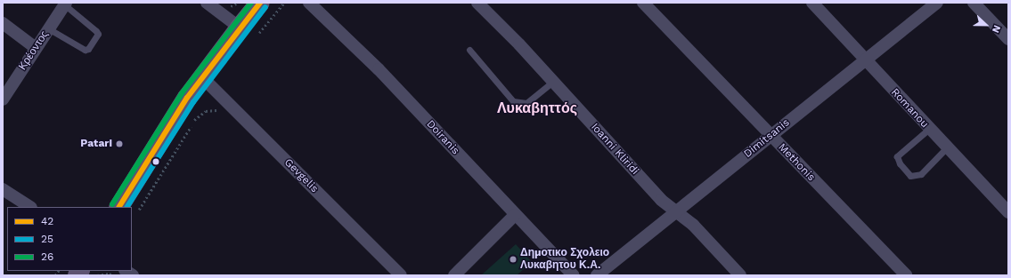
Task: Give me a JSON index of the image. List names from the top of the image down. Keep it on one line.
{"streets":{"street":["Κρέοντος","Romanou","Doiranis","Dimitsanis","Ioanni Kliridi","Methonis","Gevgelis"]},"crossings":[["Romanou","Dimitsanis"],["Dimitsanis","Ioanni Kliridi"],["Dimitsanis","Methonis"]],"districts":["Λυκαβηττός"],"places":["Patari","Δημοτικο Σχολειο Λυκαβητου Κ.Α."],"lines":["transit line 42","transit line 26","transit line 25"],"legend":["42","25","26"],"north":"right"}
